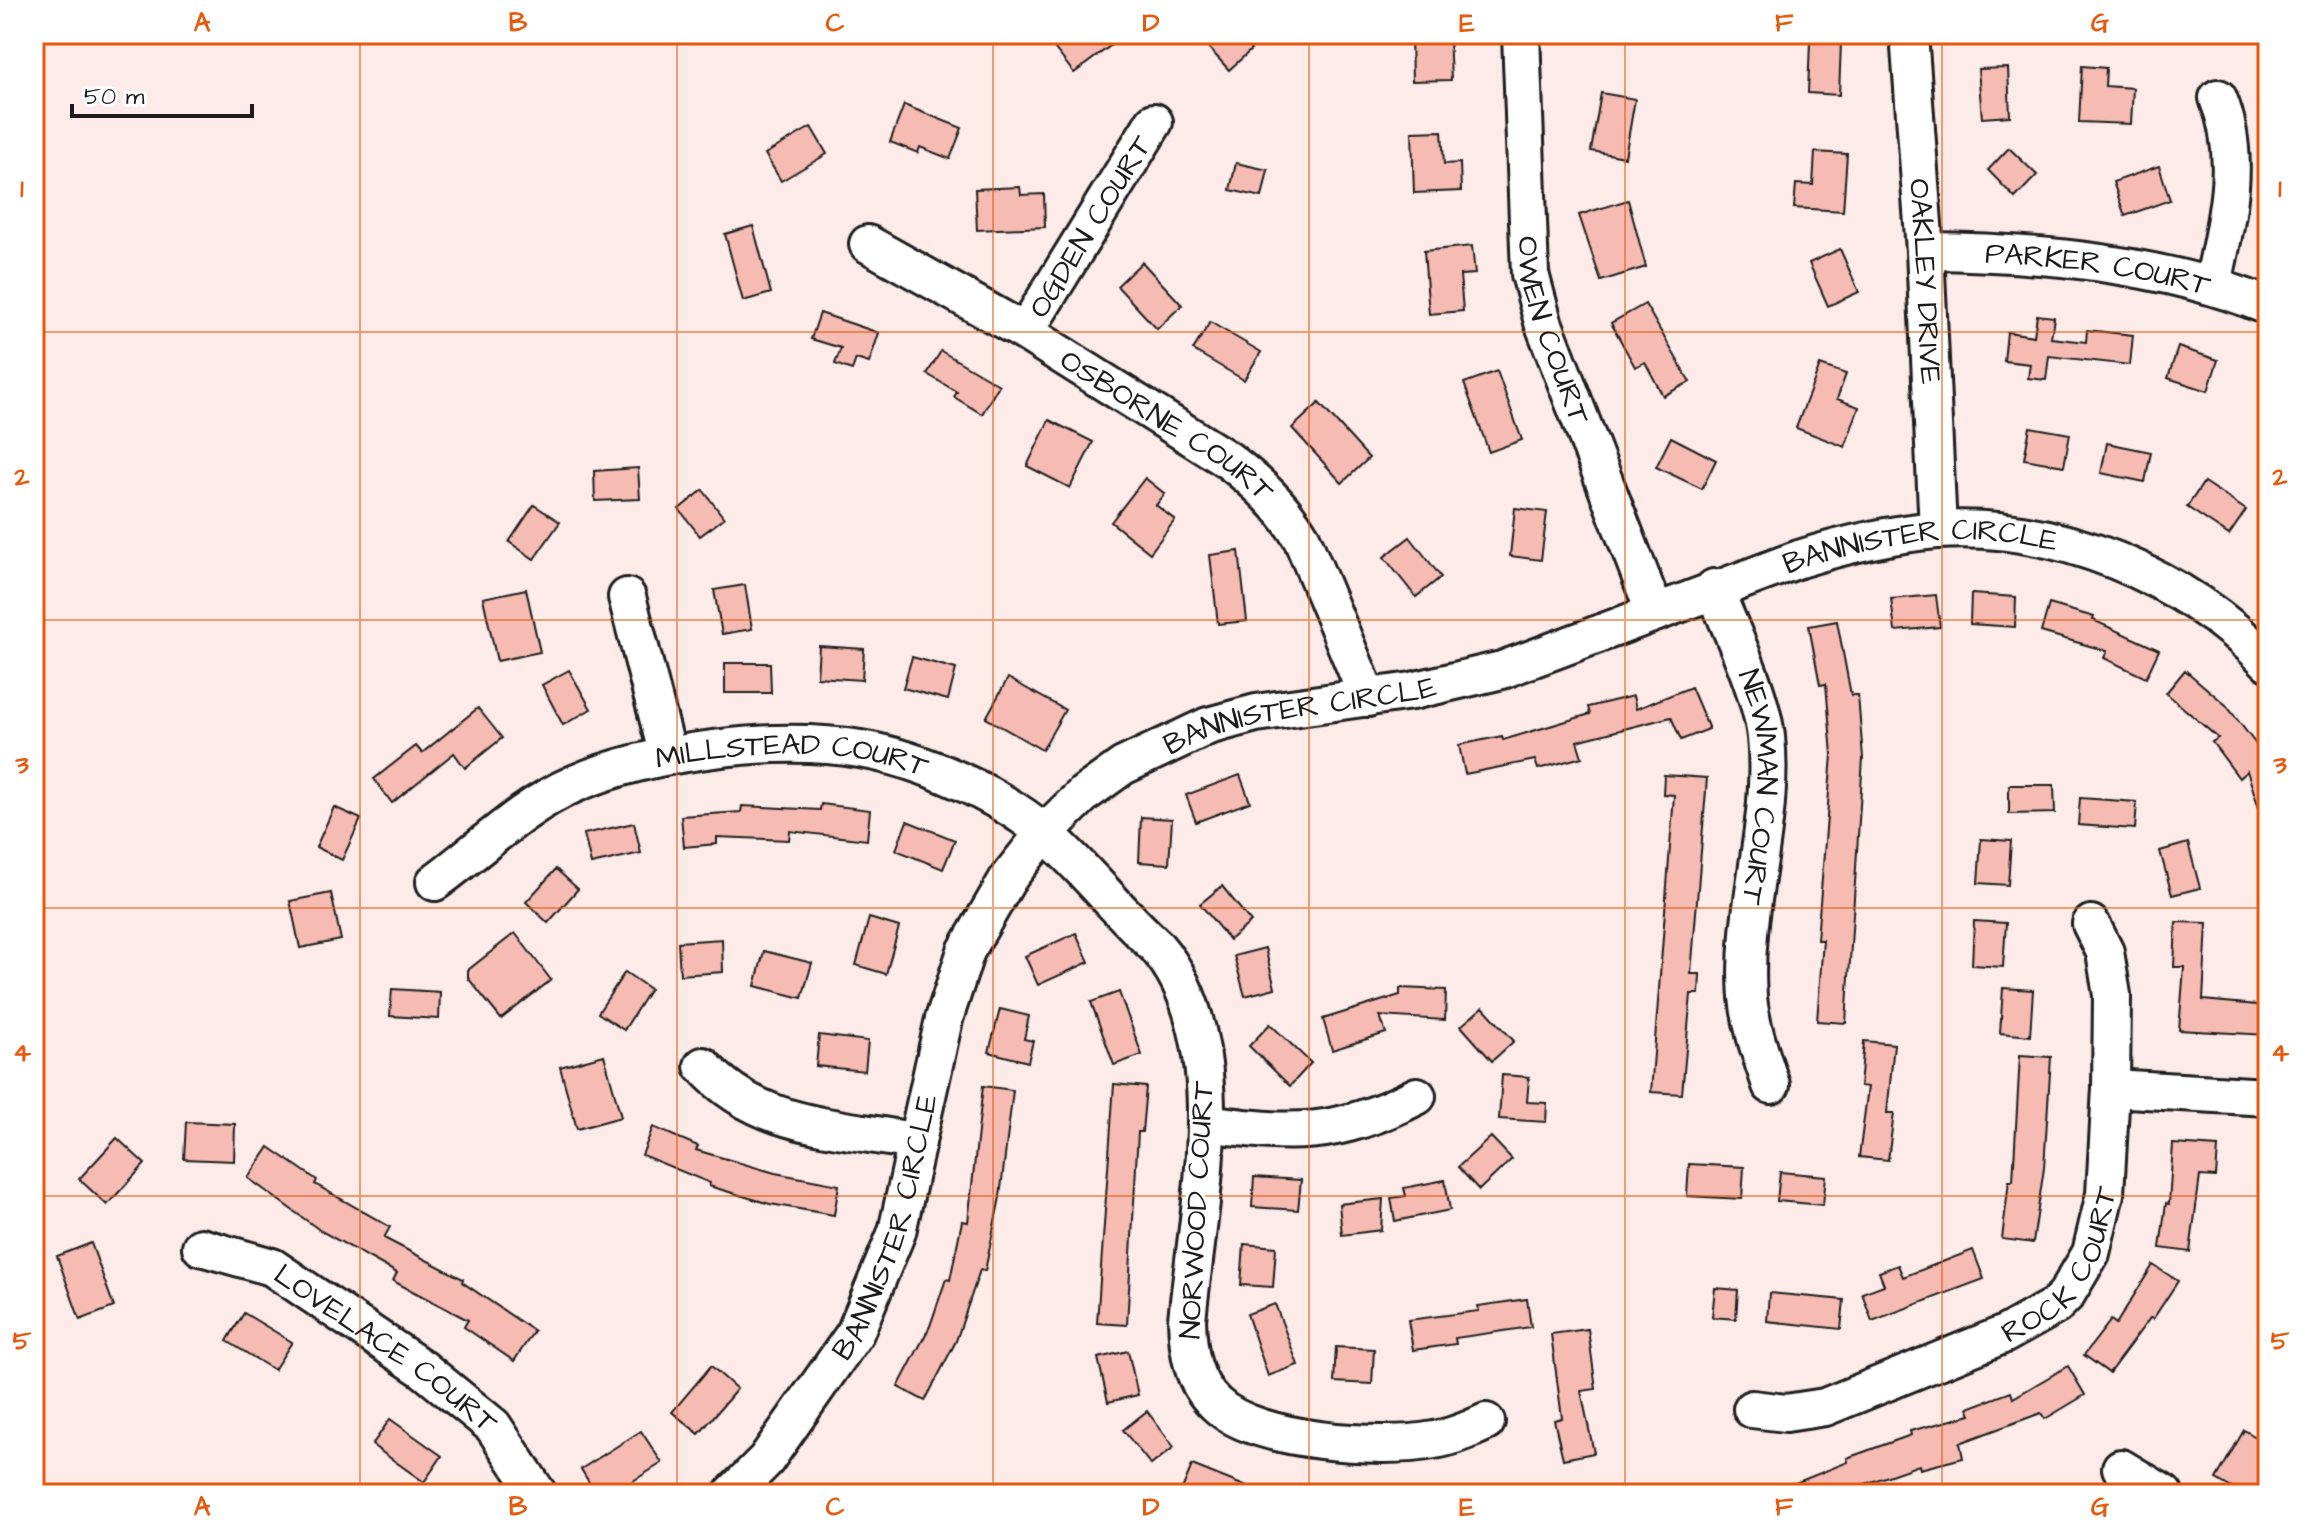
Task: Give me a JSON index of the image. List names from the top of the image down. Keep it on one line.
{"streets":{"street":["OGDEN COURT","PARKER COURT","OAKLEY DRIVE","OWEN COURT","OSBORNE COURT","BANNISTER CIRCLE","MILLSTEAD COURT","NEWMAN COURT","NORWOOD COURT","ROCK COURT","LOVELACE COURT"]},"crossings":[["OGDEN COURT","OSBORNE COURT"],["PARKER COURT","OAKLEY DRIVE"],["OAKLEY DRIVE","BANNISTER CIRCLE"],["OWEN COURT","BANNISTER CIRCLE"],["OSBORNE COURT","BANNISTER CIRCLE"],["BANNISTER CIRCLE","MILLSTEAD COURT"],["BANNISTER CIRCLE","NEWMAN COURT"],["BANNISTER CIRCLE","NORWOOD COURT"],["MILLSTEAD COURT","NORWOOD COURT"]],"scale_bar":"50 m","grid":{"columns":["A","B","C","D","E","F","G"],"rows":["1","2","3","4","5"]}}
